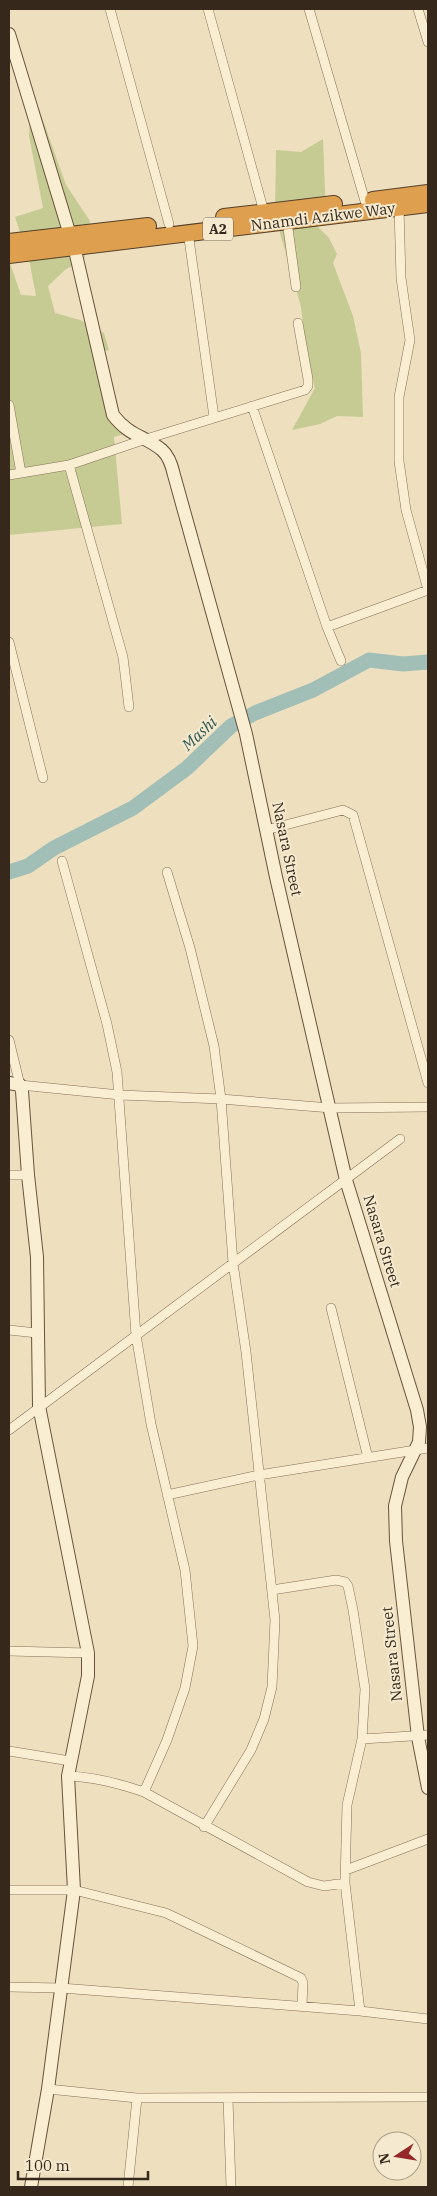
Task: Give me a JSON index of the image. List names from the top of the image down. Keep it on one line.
{"streets":{"highway":["Nnamdi Azikwe Way","A2"],"street":["Nasara Street"]},"crossings":[["Nnamdi Azikwe Way","Nasara Street"]],"water":["Mashi"],"scale_bar":"100 m","north":"left"}
